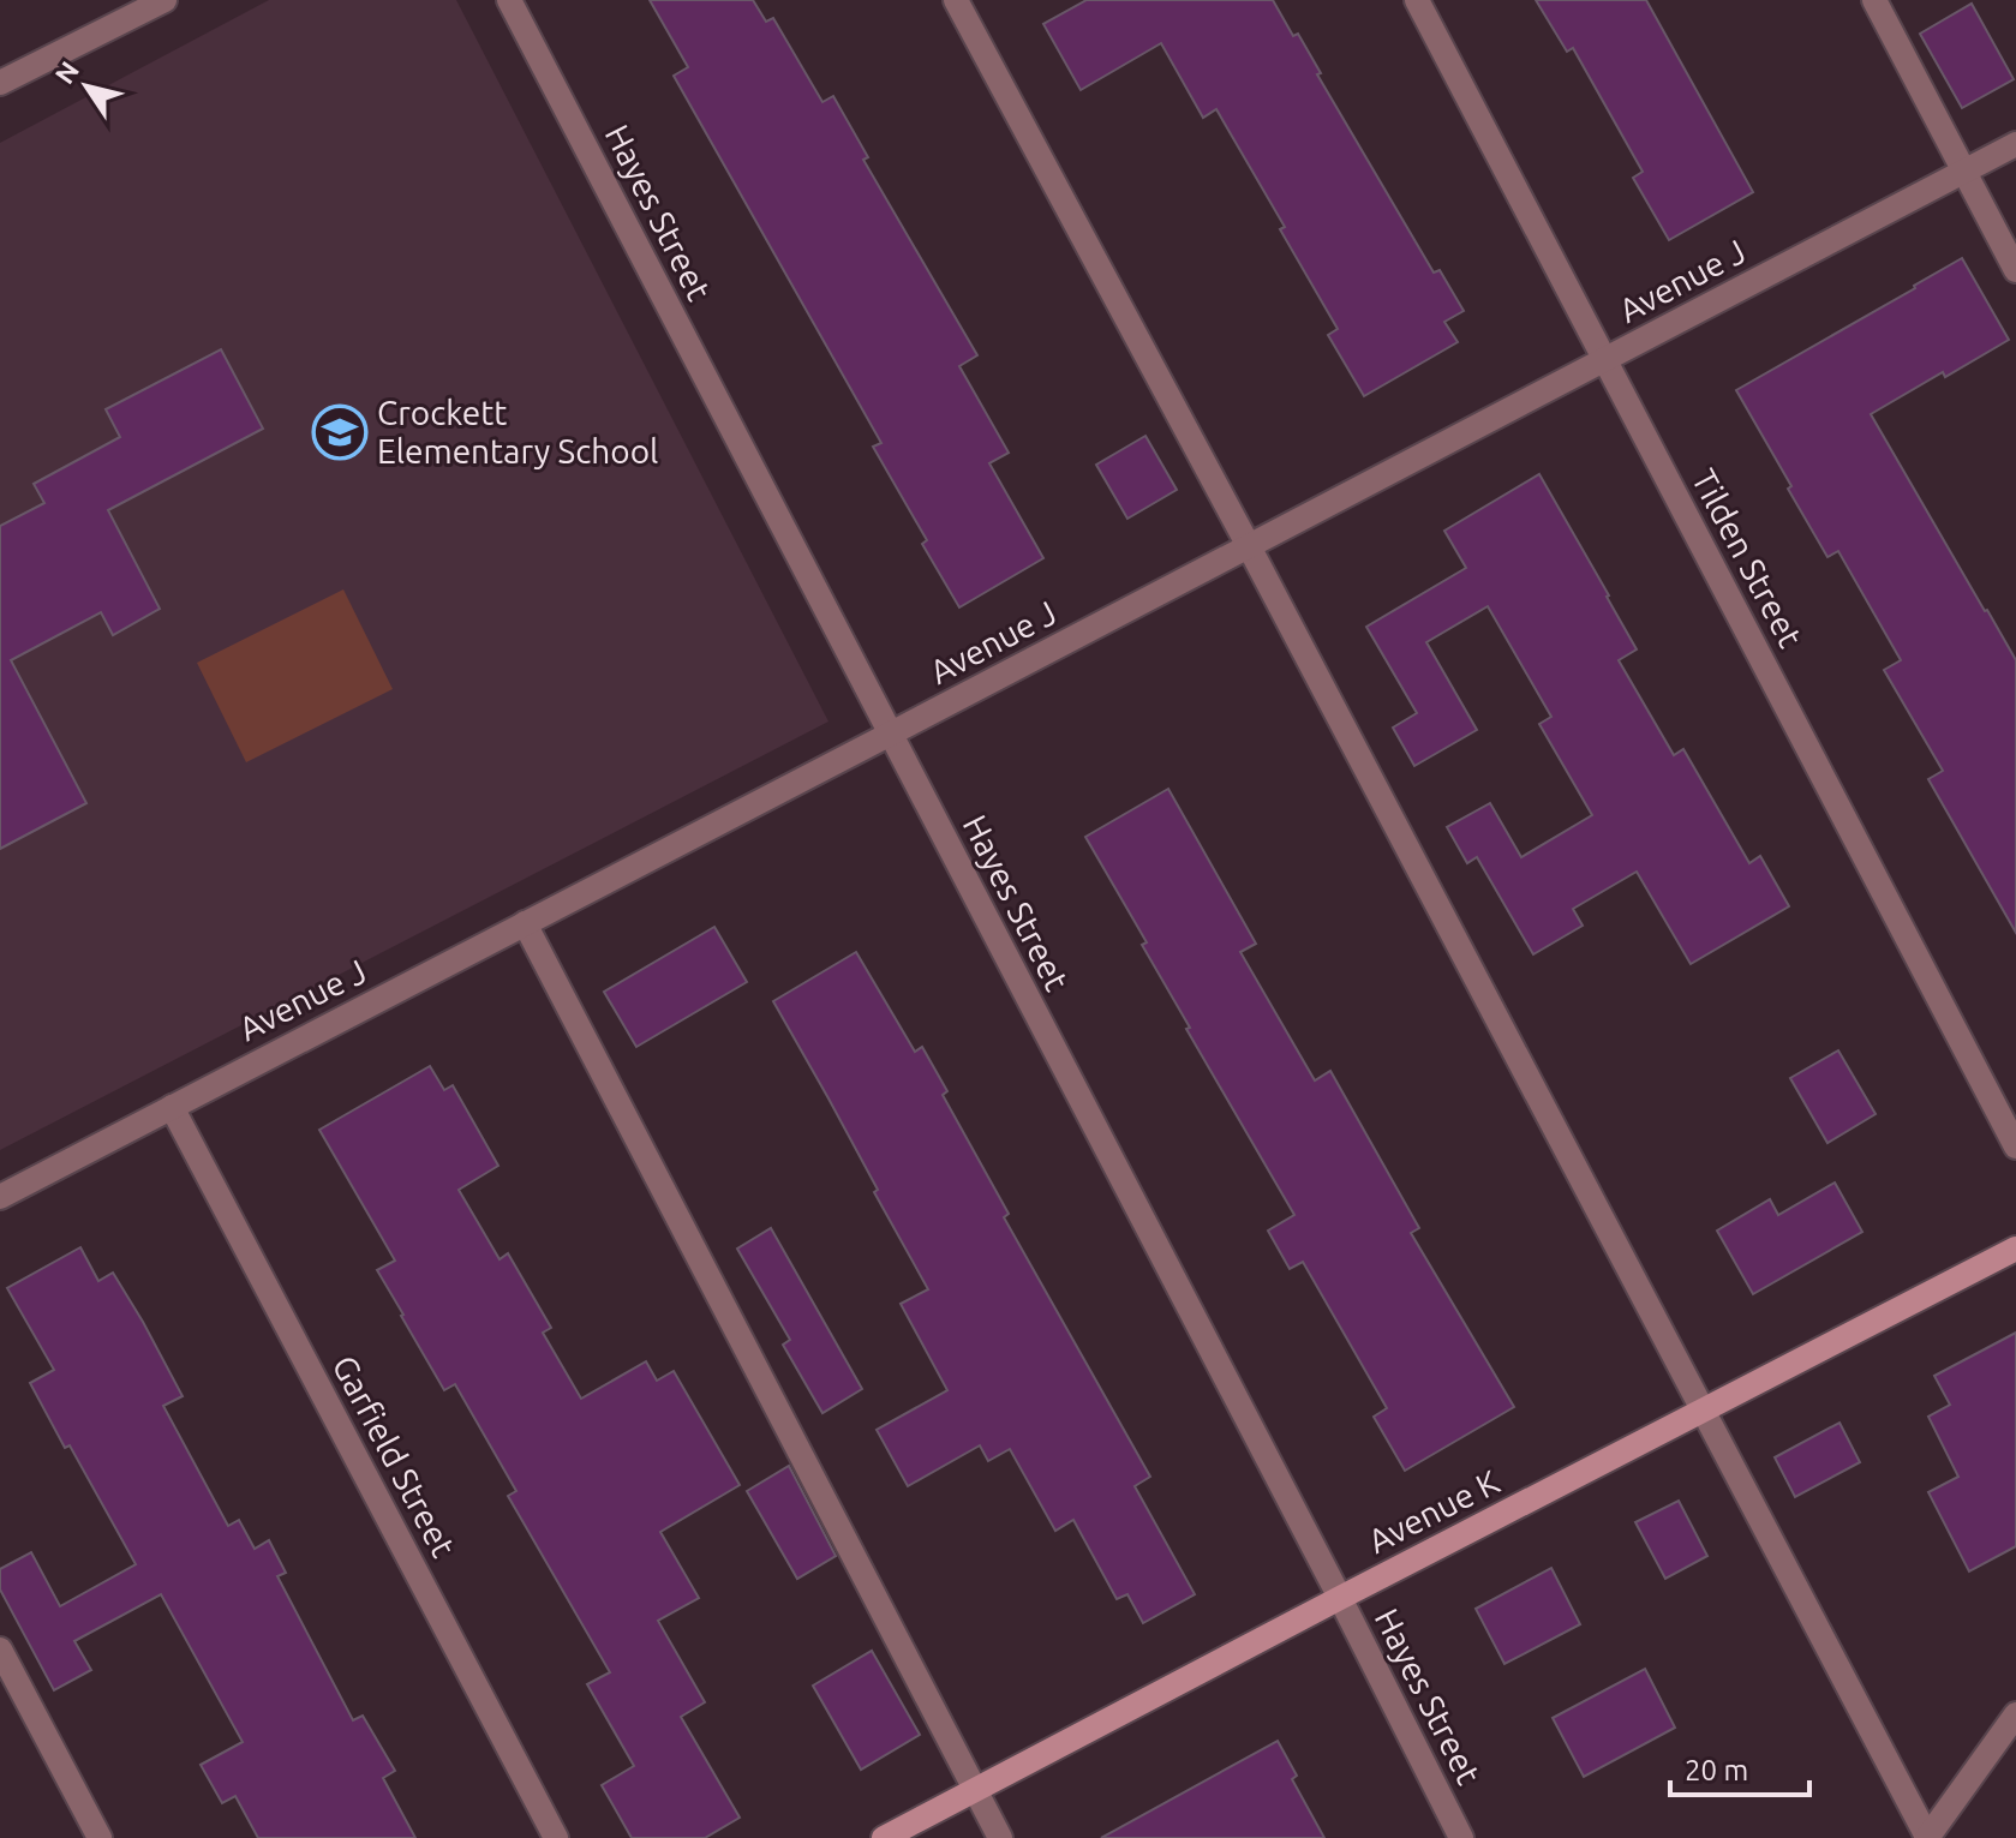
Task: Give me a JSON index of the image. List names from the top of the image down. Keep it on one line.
{"streets":{"street":["Hayes Street","Avenue J","Tilden Street","Garfield Street","Avenue K"]},"crossings":[["Hayes Street","Avenue J"],["Hayes Street","Avenue K"],["Avenue J","Tilden Street"],["Avenue J","Garfield Street"]],"places":{"school or university":["Crockett Elementary School"]},"scale_bar":"20 m","north":"top left"}
